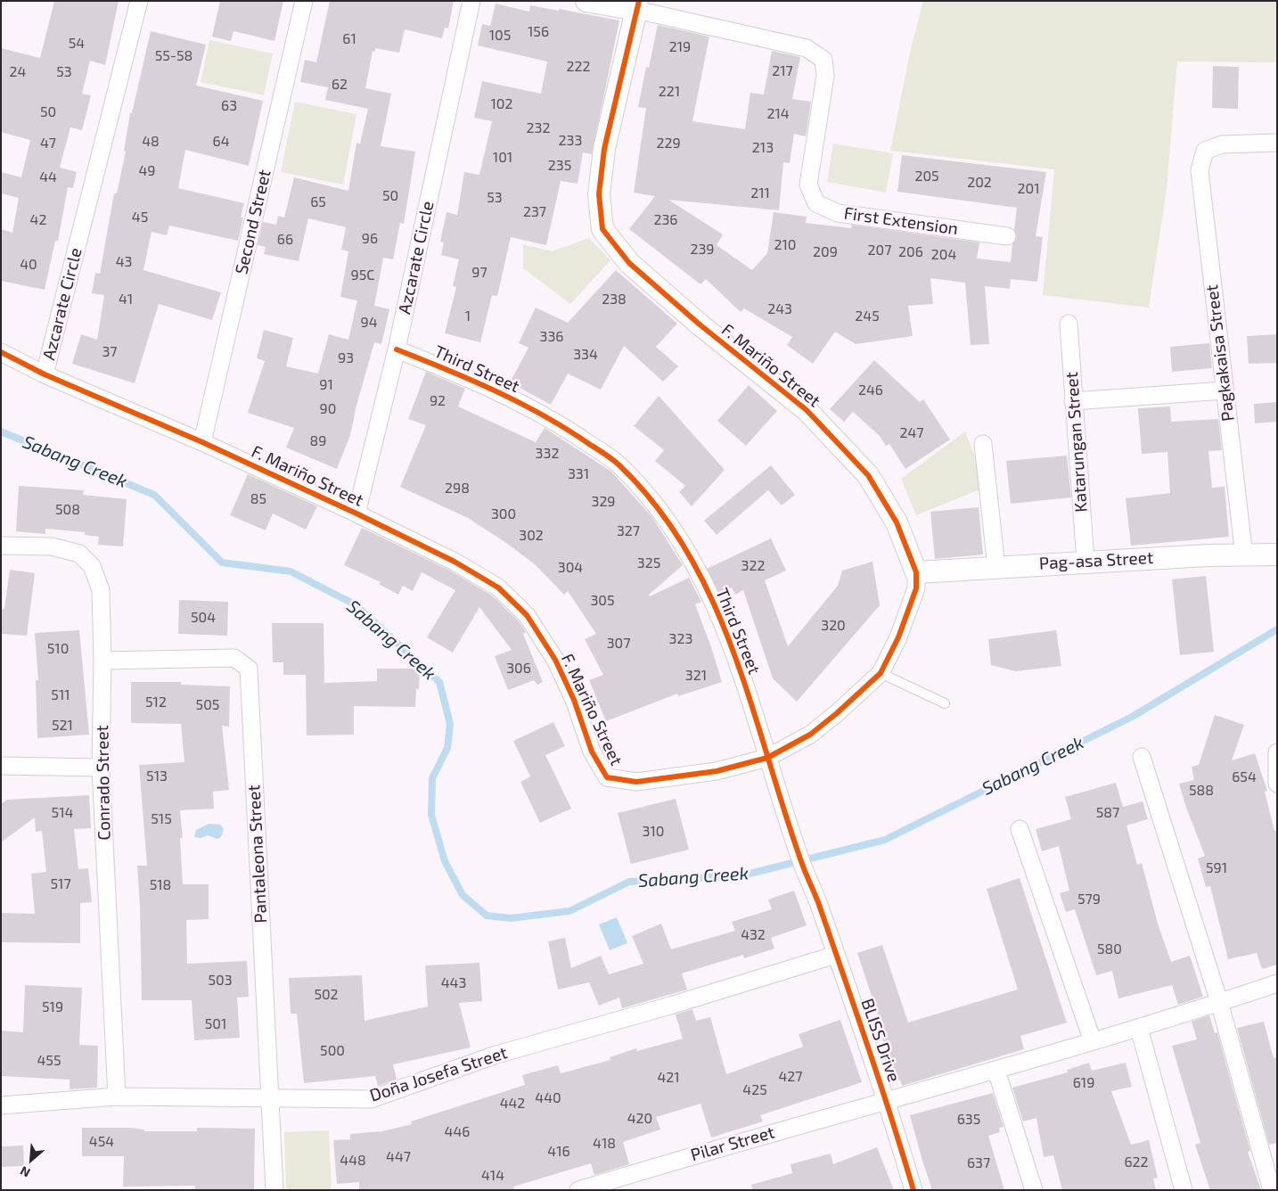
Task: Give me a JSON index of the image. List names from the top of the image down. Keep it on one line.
{"streets":{"street":["First Extension","Second Street","Azcarate Circle","Pagkakaisa Street","F. Mariño Street","Third Street","Katarungan Street","Pag-asa Street","Conrado Street","Pantaleona Street","BLISS Drive","Doña Josefa Street","Pilar Street"]},"crossings":[["First Extension","F. Mariño Street"],["Second Street","F. Mariño Street"],["Azcarate Circle","F. Mariño Street"],["Azcarate Circle","Third Street"],["Pagkakaisa Street","Pag-asa Street"],["F. Mariño Street","Third Street"],["F. Mariño Street","Pag-asa Street"],["Third Street","BLISS Drive"],["Katarungan Street","Pag-asa Street"],["Conrado Street","Pantaleona Street"],["Conrado Street","Doña Josefa Street"],["Pantaleona Street","Doña Josefa Street"],["BLISS Drive","Doña Josefa Street"],["BLISS Drive","Pilar Street"]],"water":["Sabang Creek"],"house_numbers":["156","105","61","54","219","55-58","222","217","24","53","62","221","102","63","50","214","232","233","48","64","47","229","213","101","235","49","205","44","202","201","211","50","53","65","237","45","42","236","96","66","210","239","207","209","206","204","43","40","97","95C","41","238","243","1","245","94","336","37","334","93","91","246","92","90","247","89","332","331","298","85","329","508","300","327","302","325","322","304","305","504","320","323","307","510","306","321","511","512","505","521","513","654","588","514","587","515","310","591","517","518","579","432","580","503","443","502","519","501","500","455","427","421","619","425","440","442","420","635","446","454","418","416","447","448","622","637","414"],"north":"bottom left"}
